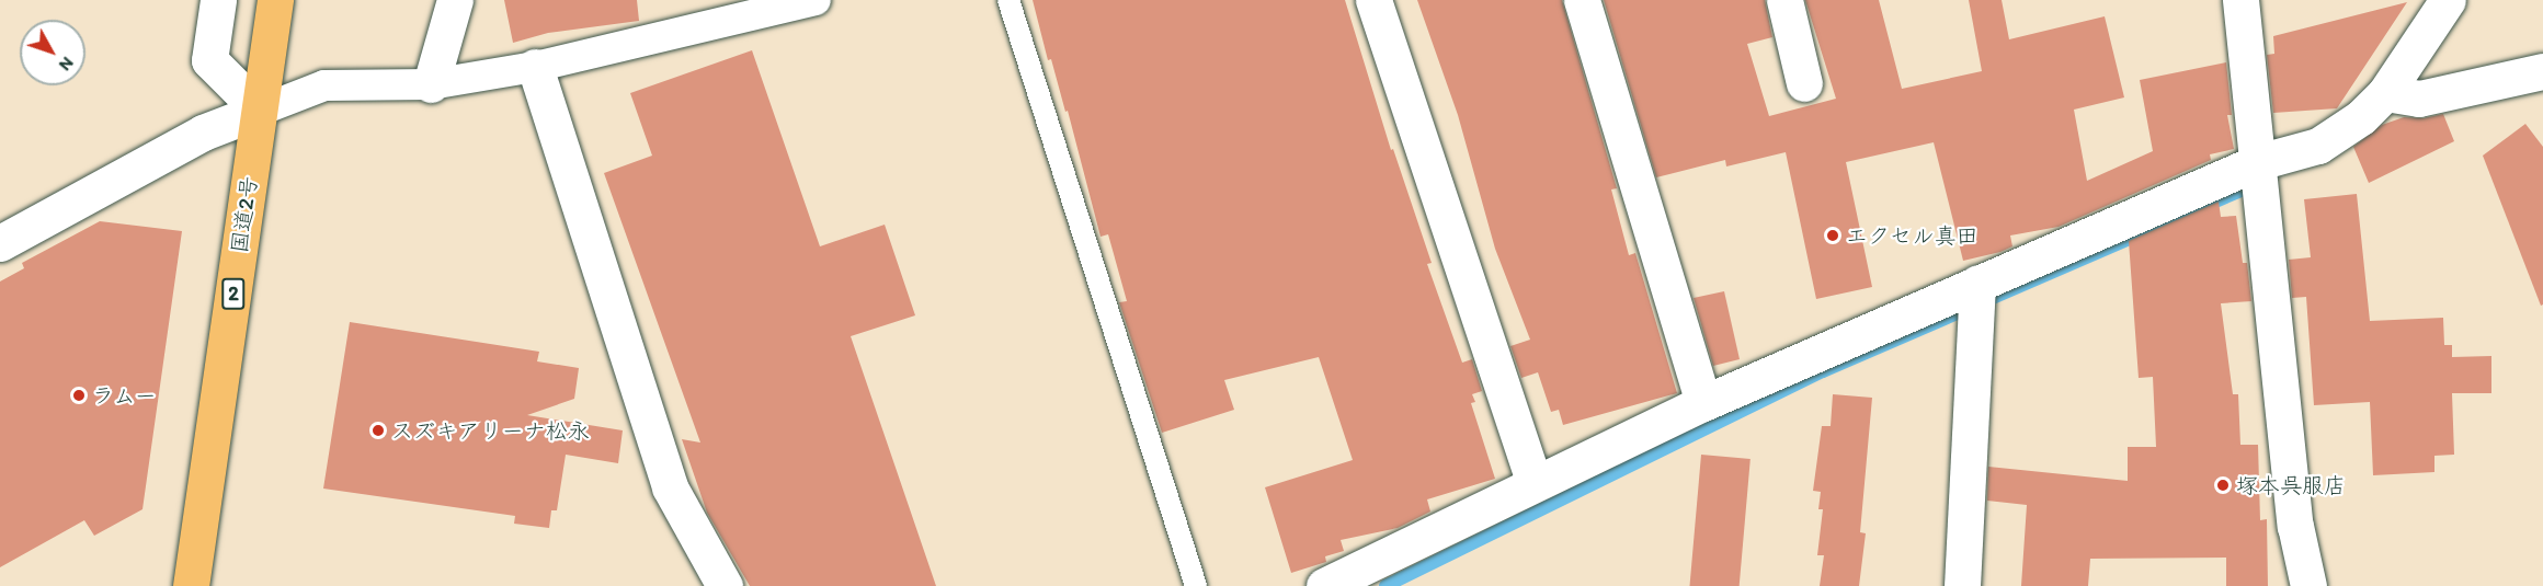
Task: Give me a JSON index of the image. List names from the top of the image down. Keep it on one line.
{"streets":{"highway":["国道2号","2"]},"places":["エクセル真田","ラムー","スズキアリーナ松永","塚本呉服店"],"north":"bottom right"}
